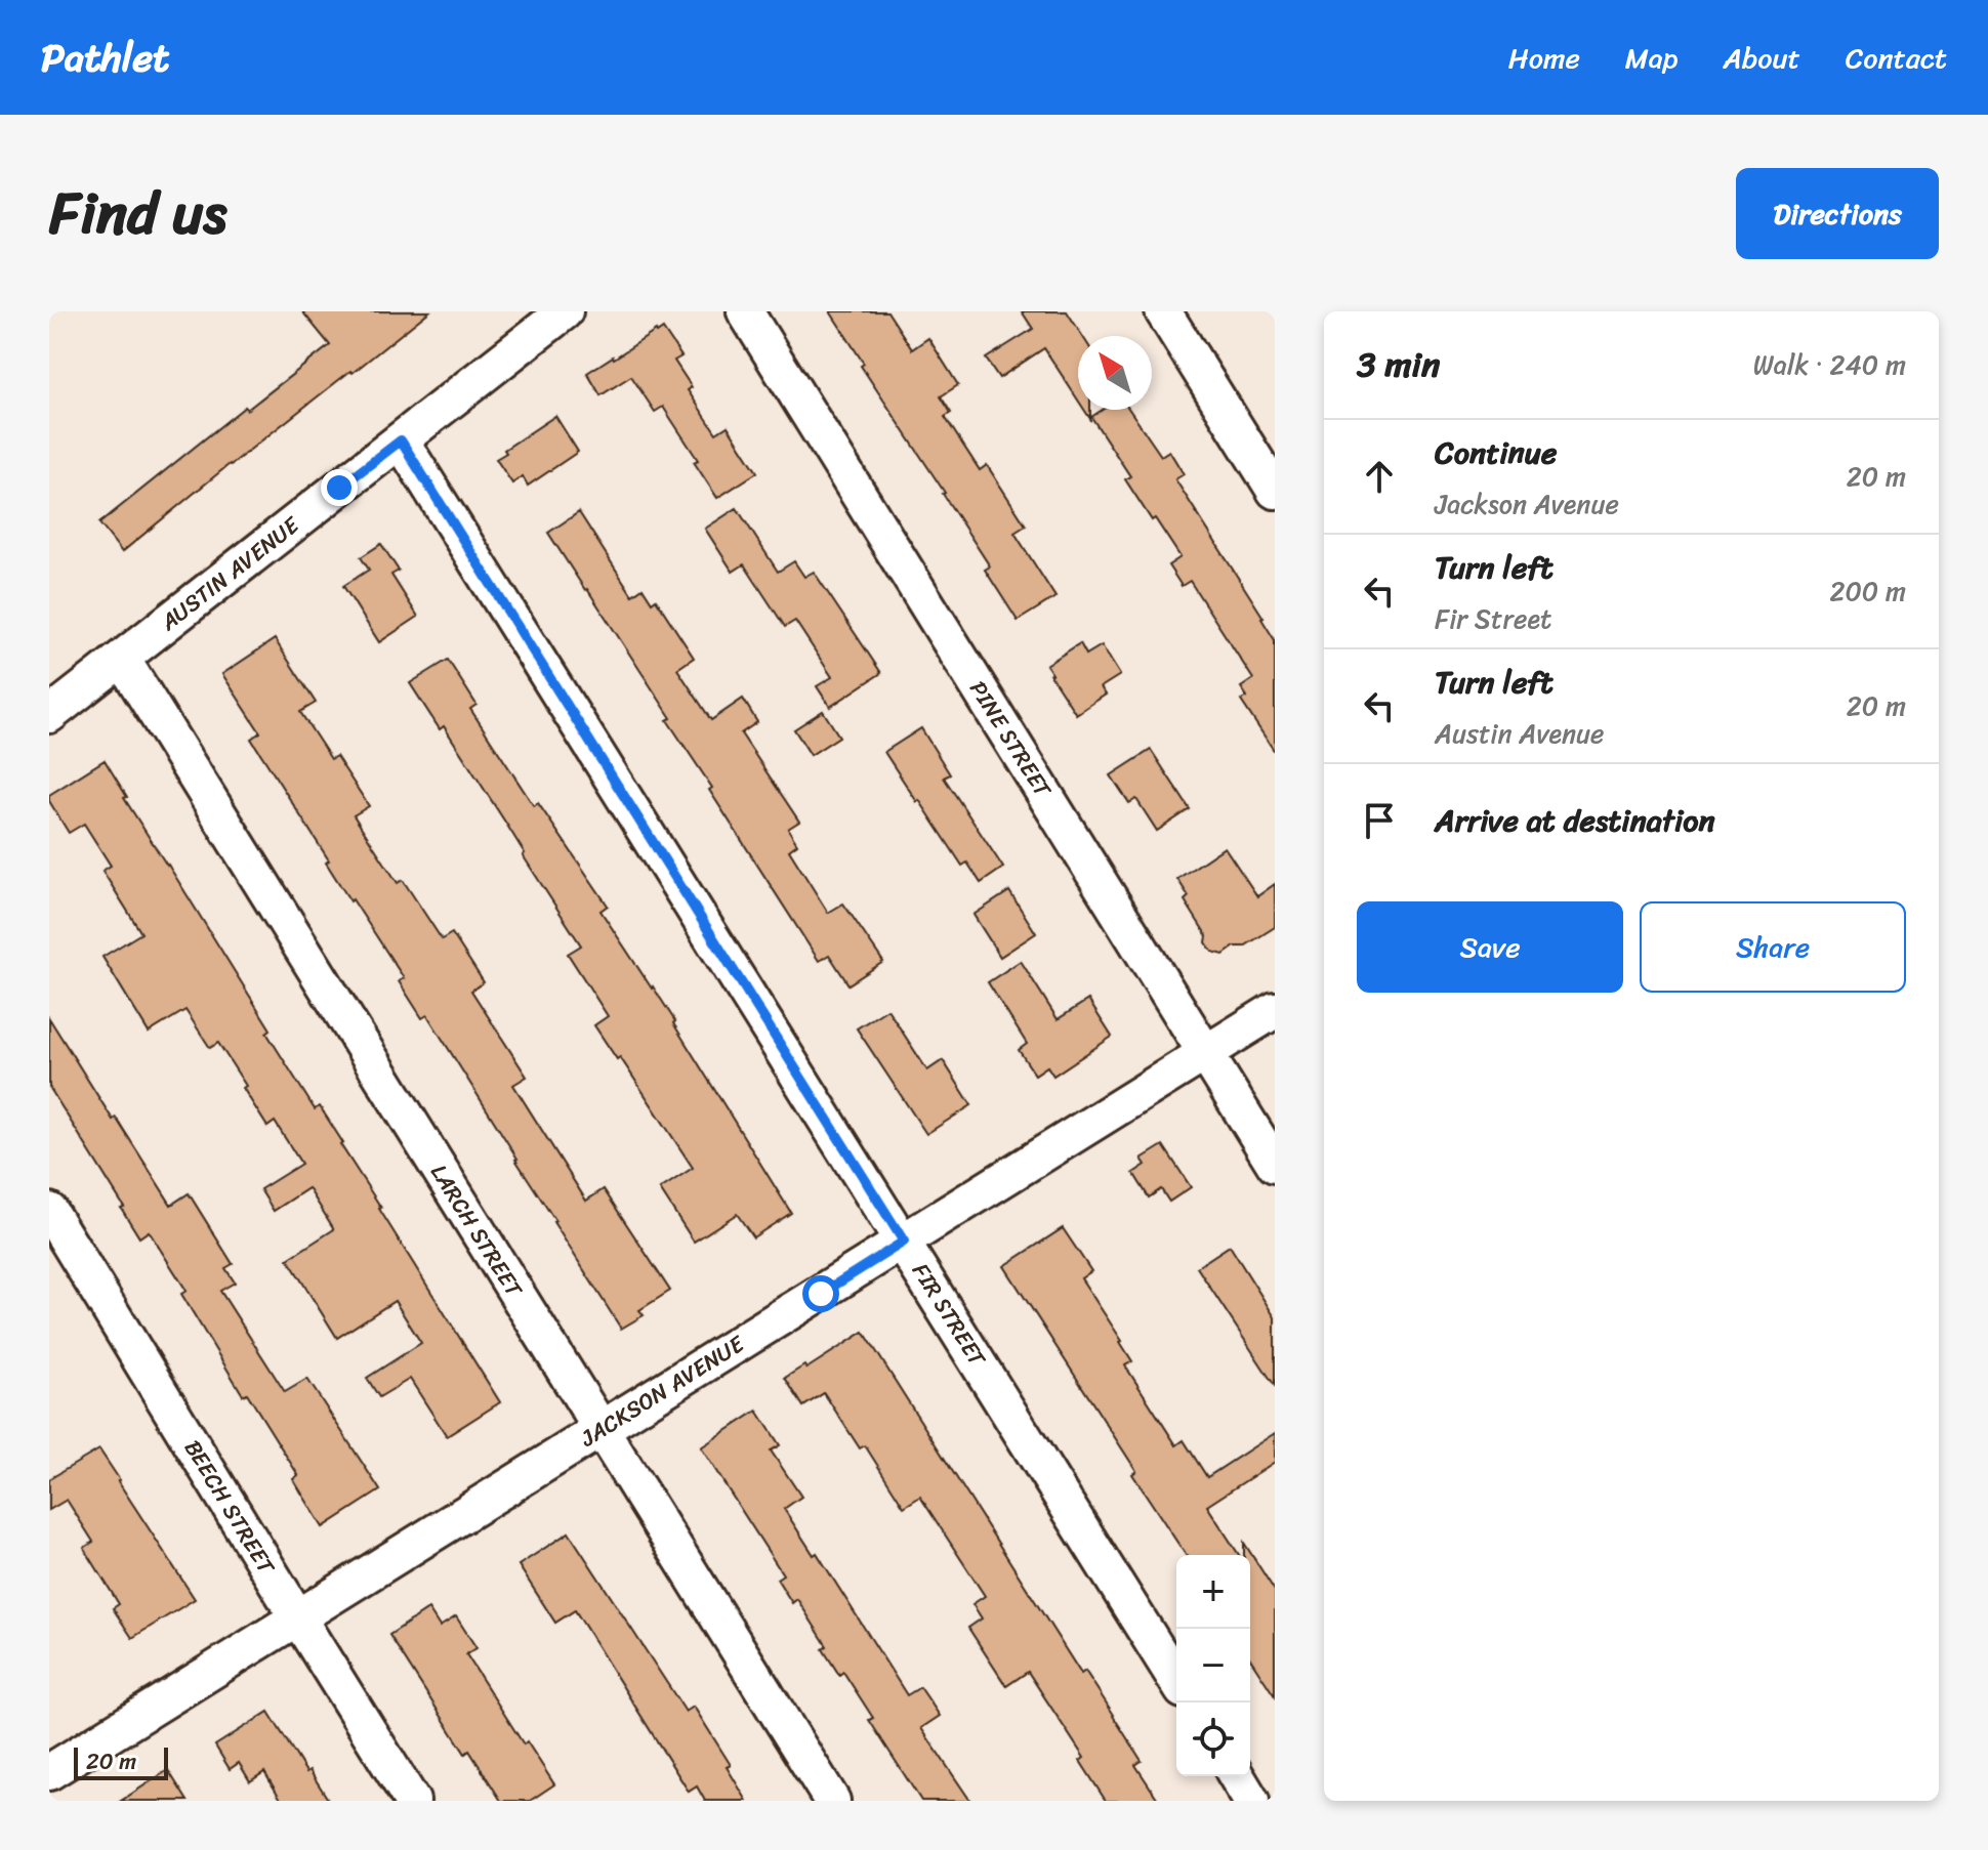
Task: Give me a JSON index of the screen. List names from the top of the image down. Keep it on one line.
{"streets":{"street":["AUSTIN AVENUE","PINE STREET","LARCH STREET","FIR STREET","JACKSON AVENUE","BEECH STREET"]},"crossings":[["AUSTIN AVENUE","LARCH STREET"],["AUSTIN AVENUE","FIR STREET"],["PINE STREET","JACKSON AVENUE"],["LARCH STREET","JACKSON AVENUE"],["FIR STREET","JACKSON AVENUE"],["JACKSON AVENUE","BEECH STREET"]],"scale_bar":"20 m","north":"top left","page":{"header":"Pathlet","nav":["Home","Map","About","Contact"],"title":"Find us","buttons":["Directions",["Save","Share"]],"heading":["3 min","Walk · 240 m"],"list":[["Continue","Jackson Avenue","20 m"],["Turn left","Fir Street","200 m"],["Turn left","Austin Avenue","20 m"],"Arrive at destination"],"map_buttons":["+","−"],"scale":"20 m"}}
